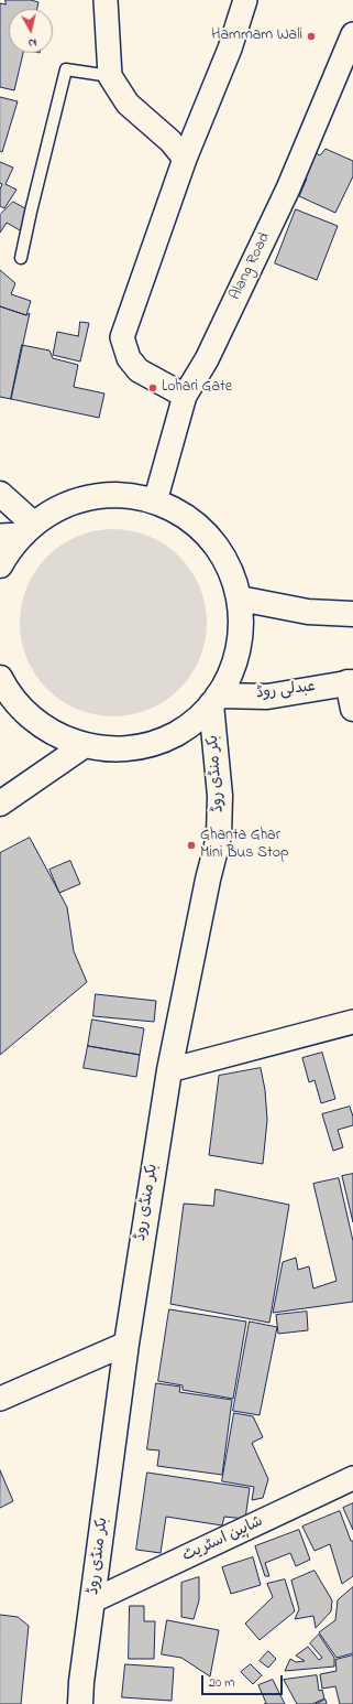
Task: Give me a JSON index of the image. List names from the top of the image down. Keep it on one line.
{"streets":{"main road":["عبدلی روڈ","بکر منڈی روڈ"],"street":["Alang Road","شاہین اسٹریٹ"]},"crossings":[["عبدلی روڈ","بکر منڈی روڈ"],["بکر منڈی روڈ","شاہین اسٹریٹ"]],"places":["Hammam Wali","Lohari Gate","Ghanta Ghar Mini Bus Stop"],"scale_bar":"20 m","north":"bottom"}
